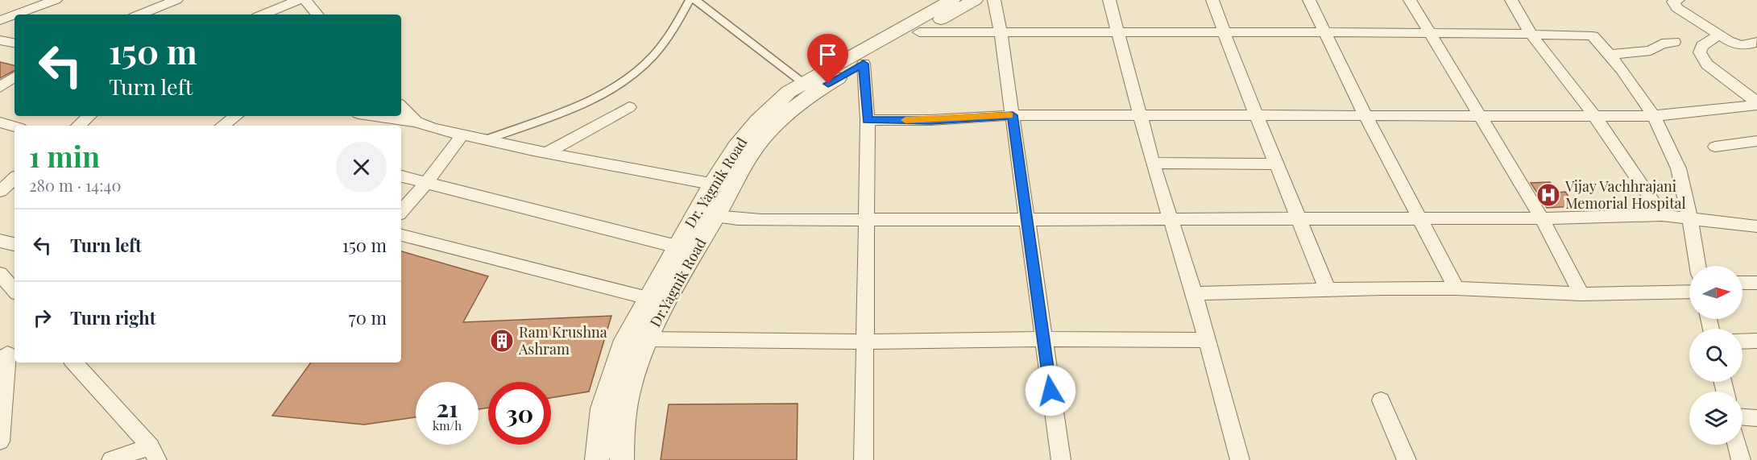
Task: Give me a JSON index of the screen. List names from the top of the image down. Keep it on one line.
{"streets":{"street":["Dr. Yagnik Road","Dr.Yagnik Road"]},"crossings":[["Dr. Yagnik Road","Dr.Yagnik Road"]],"places":{"hospital":["Vijay Vachhrajani Memorial Hospital"],"building":["Ram Krushna Ashram"]},"north":"right","page":{"turn":["150 m","Turn left"],"heading":["1 min","280 m · 14:40"],"list":[{"name":"Turn left","value":"150 m"},{"name":"Turn right","value":"70 m"}],"speed":"21 km/h","limit":"30"}}
